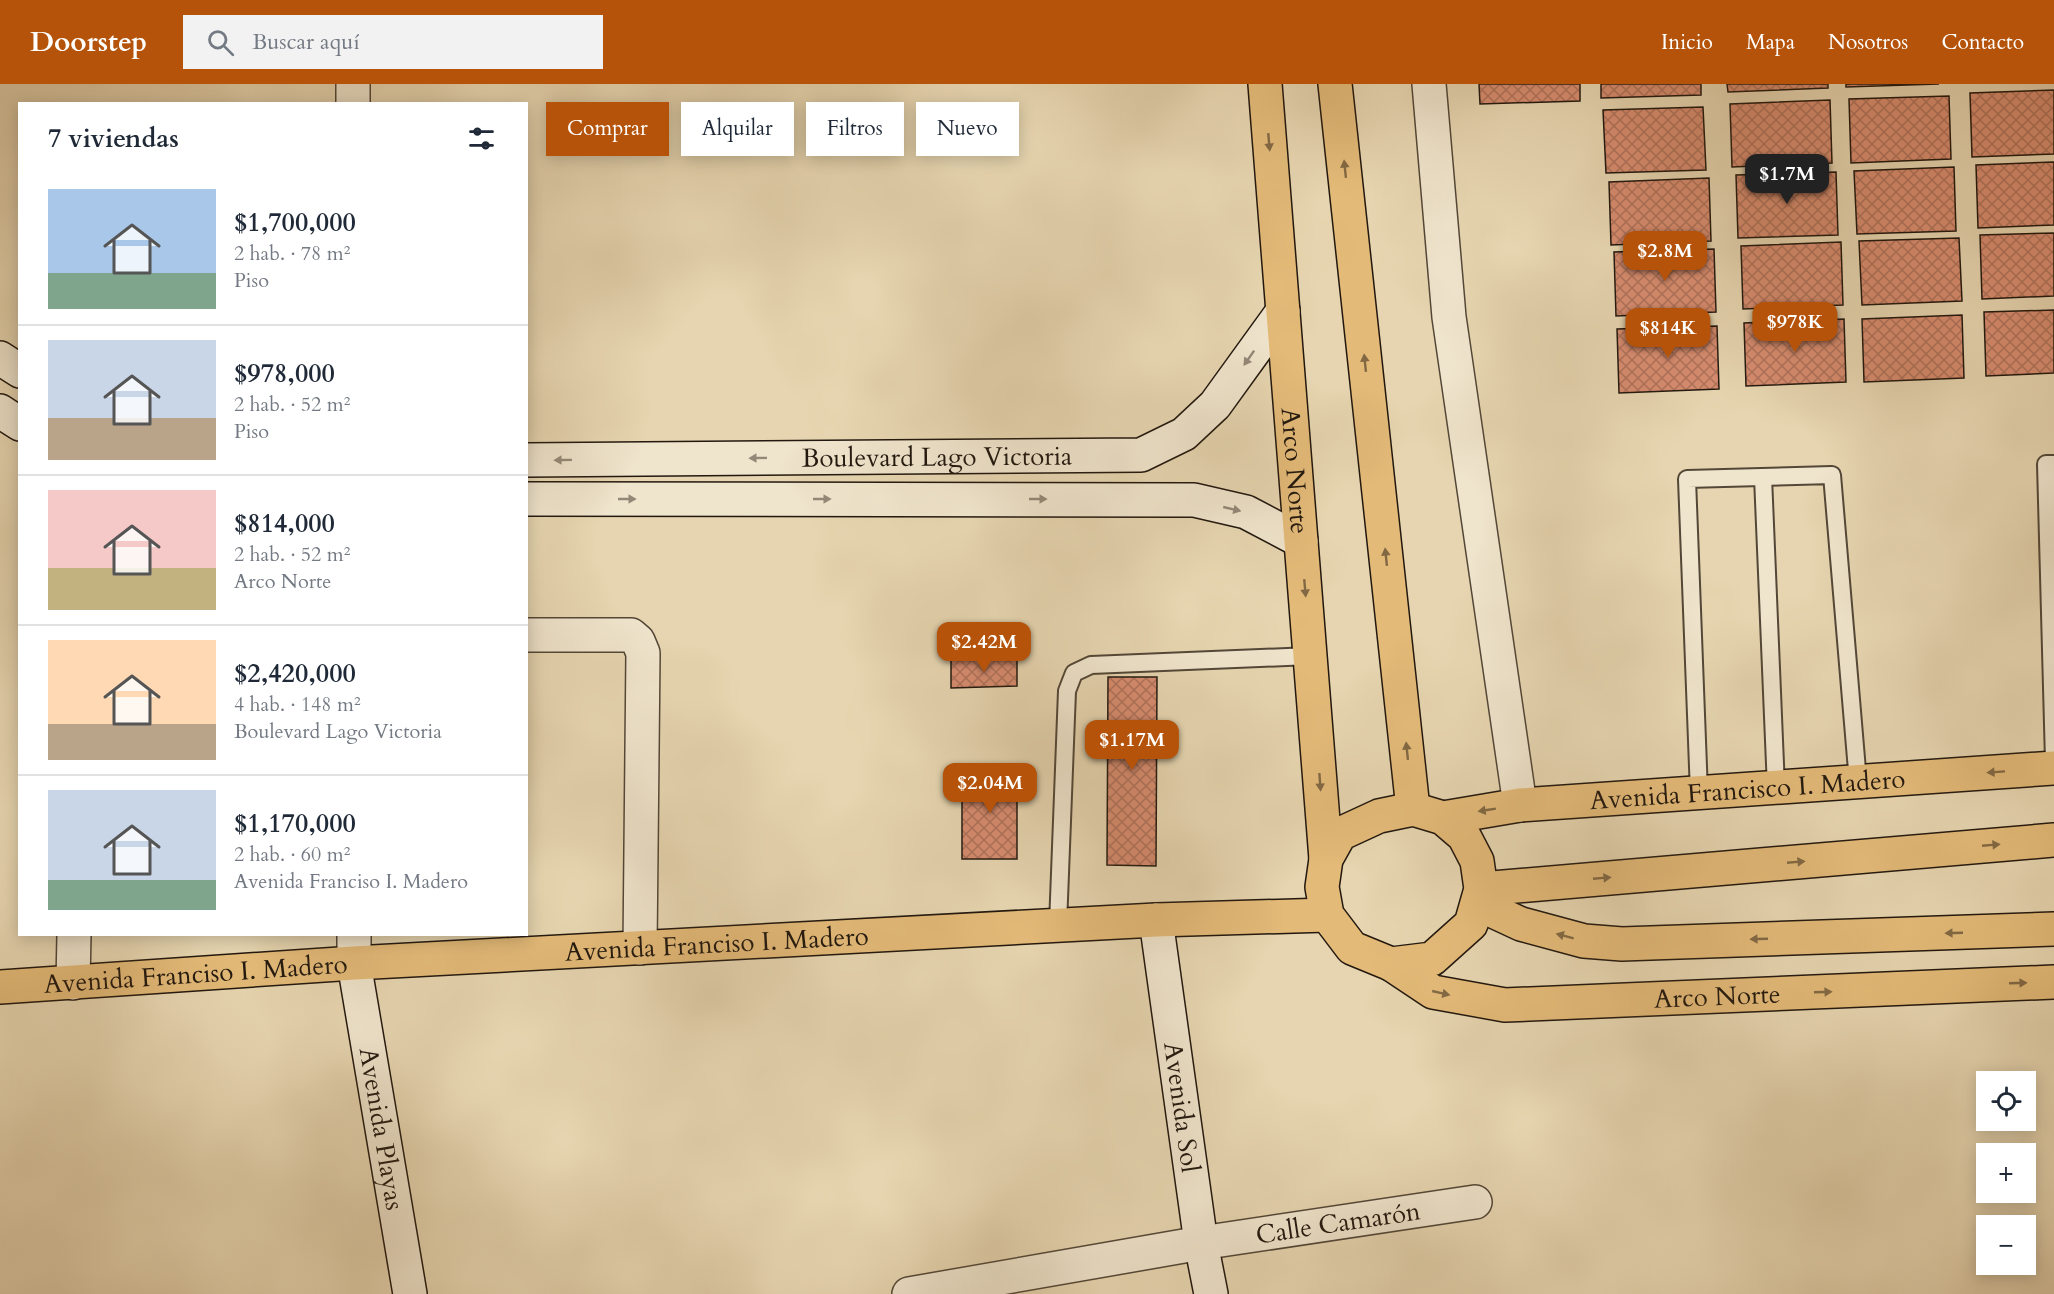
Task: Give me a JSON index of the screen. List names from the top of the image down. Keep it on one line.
{"streets":{"main road":["Arco Norte","Avenida Francisco I. Madero","Avenida Franciso I. Madero"],"street":["Boulevard Lago Victoria","Avenida Sol","Avenida Playas","Calle Camarón"]},"crossings":[["Boulevard Lago Victoria","Arco Norte"],["Arco Norte","Avenida Francisco I. Madero"],["Arco Norte","Avenida Franciso I. Madero"],["Avenida Francisco I. Madero","Avenida Franciso I. Madero"],["Avenida Franciso I. Madero","Avenida Sol"],["Avenida Franciso I. Madero","Avenida Playas"],["Avenida Sol","Calle Camarón"]],"page":{"header":"Doorstep","search":"Buscar aquí","nav":["Inicio","Mapa","Nosotros","Contacto"],"chip":["Comprar","Alquilar","Filtros","Nuevo"],"heading":"7 viviendas","price":["$1.7M","$2.8M","$978K","$814K","$2.42M","$1.17M","$2.04M"],"list":[{"name":"$1,700,000","note":"2 hab. · 78 m² · Piso"},{"name":"$978,000","note":"2 hab. · 52 m² · Piso"},{"name":"$814,000","note":"2 hab. · 52 m² · Arco Norte"},{"name":"$2,420,000","note":"4 hab. · 148 m² · Boulevard Lago Victoria"},{"name":"$1,170,000","note":"2 hab. · 60 m² · Avenida Franciso I. Madero"}],"map_buttons":["+","−"]}}
